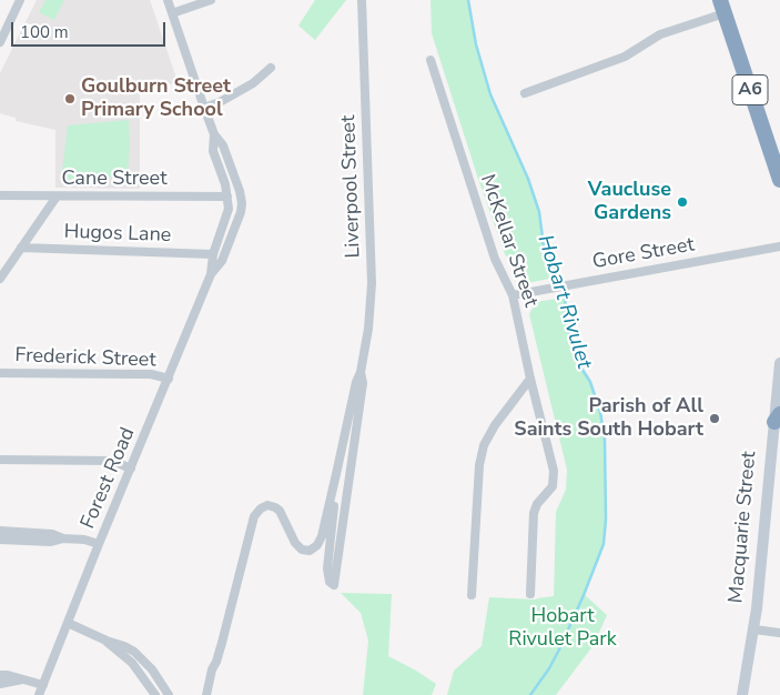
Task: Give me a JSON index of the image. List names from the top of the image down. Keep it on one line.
{"streets":{"highway":["A6"],"street":["Cane Street","Liverpool Street","Hugos Lane","McKellar Street","Gore Street","Frederick Street","Forest Road","Macquarie Street"]},"crossings":[["Cane Street","Forest Road"],["Hugos Lane","Forest Road"],["McKellar Street","Gore Street"],["Frederick Street","Forest Road"]],"water":["Hobart Rivulet"],"parks":["Hobart Rivulet Park"],"places":["Goulburn Street Primary School","Vaucluse Gardens","Parish of All Saints South Hobart"],"scale_bar":"100 m"}
